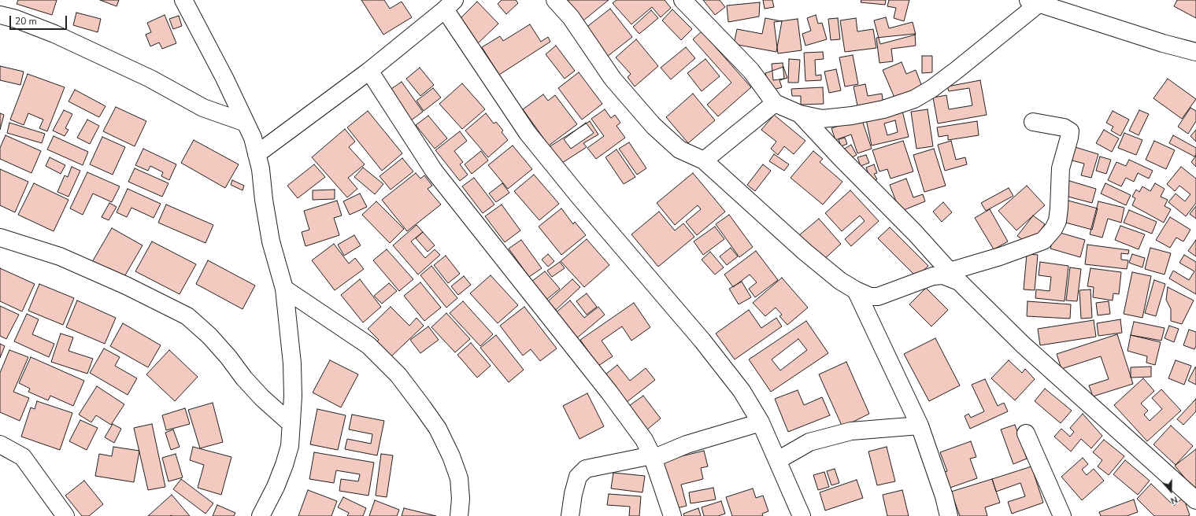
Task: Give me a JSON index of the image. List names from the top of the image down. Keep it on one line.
{"scale_bar":"20 m","north":"bottom"}
